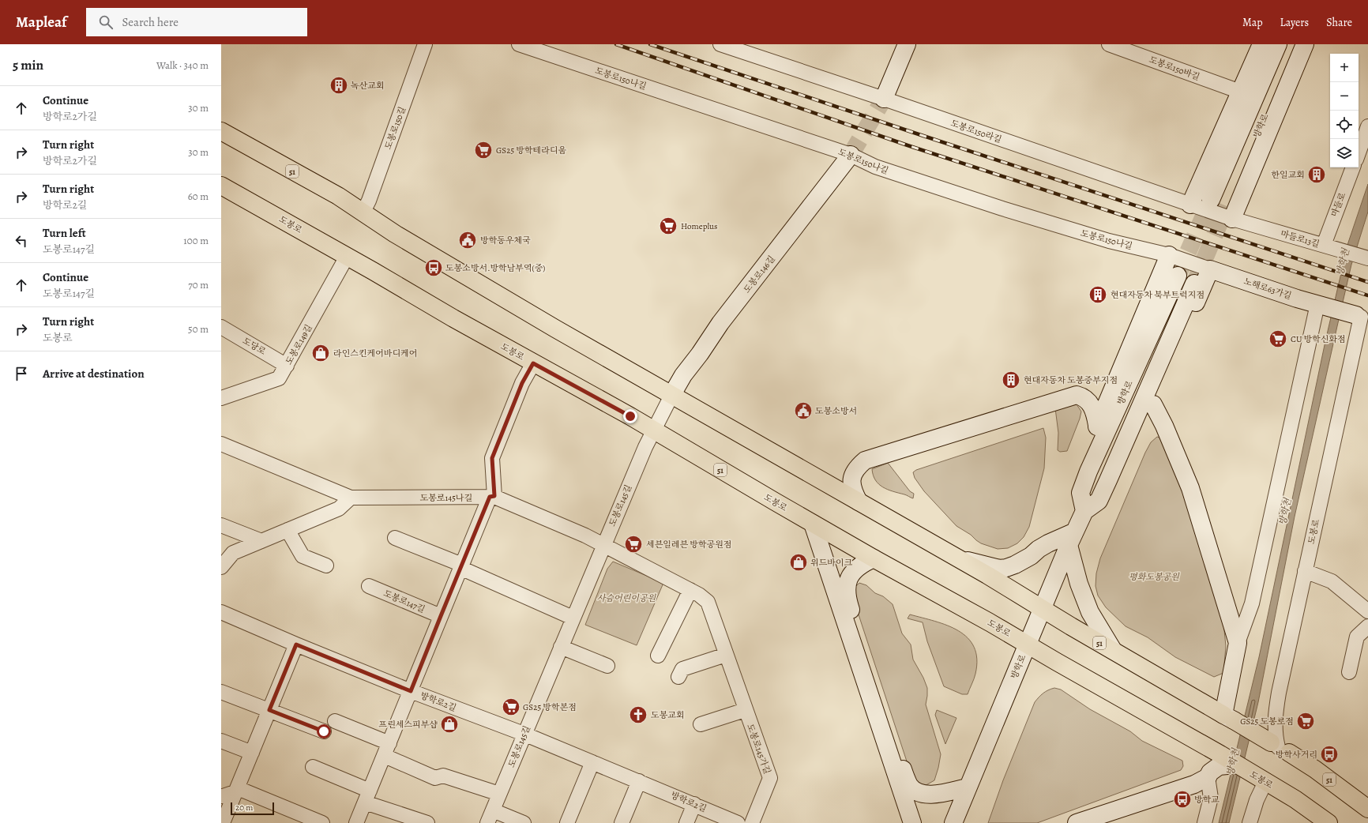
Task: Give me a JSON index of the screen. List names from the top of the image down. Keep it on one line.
{"streets":{"main road":["방학로","51","도봉로","도봉로146길","노해로63가길"],"street":["도봉로150바길","도봉로150나길","도봉로150길","도봉로150라길","마들로","마들로13길","도봉로149길","도당로","도봉로145나길","도봉로145길","도봉로147길","방학로2길","도봉로145가길"]},"crossings":[["도봉로150나길","도봉로146길"],["도봉로150나길","노해로63가길"],["방학로","도봉로150라길"],["방학로","51"],["방학로","도봉로"],["방학로","마들로13길"],["도봉로150길","51"],["도봉로150라길","마들로13길"],["51","도봉로"],["51","도봉로146길"],["51","도봉로145길"],["마들로","마들로13길"],["도봉로","노해로63가길"],["도봉로","도봉로149길"],["도봉로","도봉로145길"],["도봉로146길","도봉로145길"],["도봉로149길","도당로"],["도봉로145나길","도봉로145길"],["도봉로145나길","도봉로145가길"],["도봉로145길","방학로2길"],["도봉로145길","도봉로145가길"]],"water":["방학천"],"parks":["평화도봉공원","사슴어린이공원"],"places":{"building":["녹산교회","한일교회","현대자동차 북부트럭지점","현대자동차 도봉중부지점"],"supermarket":["GS25 방학테라디움","Homeplus","CU 방학신화점","세븐일레븐 방학공원점","GS25 방학본점","GS25 도봉로점"],"public building":["방학동우체국","도봉소방서"],"bus stop":["도봉소방서.방학남부역(중)","방학사거리","방학교"],"shop":["라인스킨케어바디케어","위드바이크","프린세스피부샵"],"church":["도봉교회"]},"scale_bar":"20 m","page":{"header":"Mapleaf","search":"Search here","nav":["Map","Layers","Share"],"heading":["5 min","Walk · 340 m"],"map_buttons":["+","−"],"list":[["Continue","방학로2가길","30 m"],["Turn right","방학로2가길","30 m"],["Turn right","방학로2길","60 m"],["Turn left","도봉로147길","100 m"],["Continue","도봉로147길","70 m"],["Turn right","도봉로","50 m"],"Arrive at destination"],"scale":"20 m"}}
